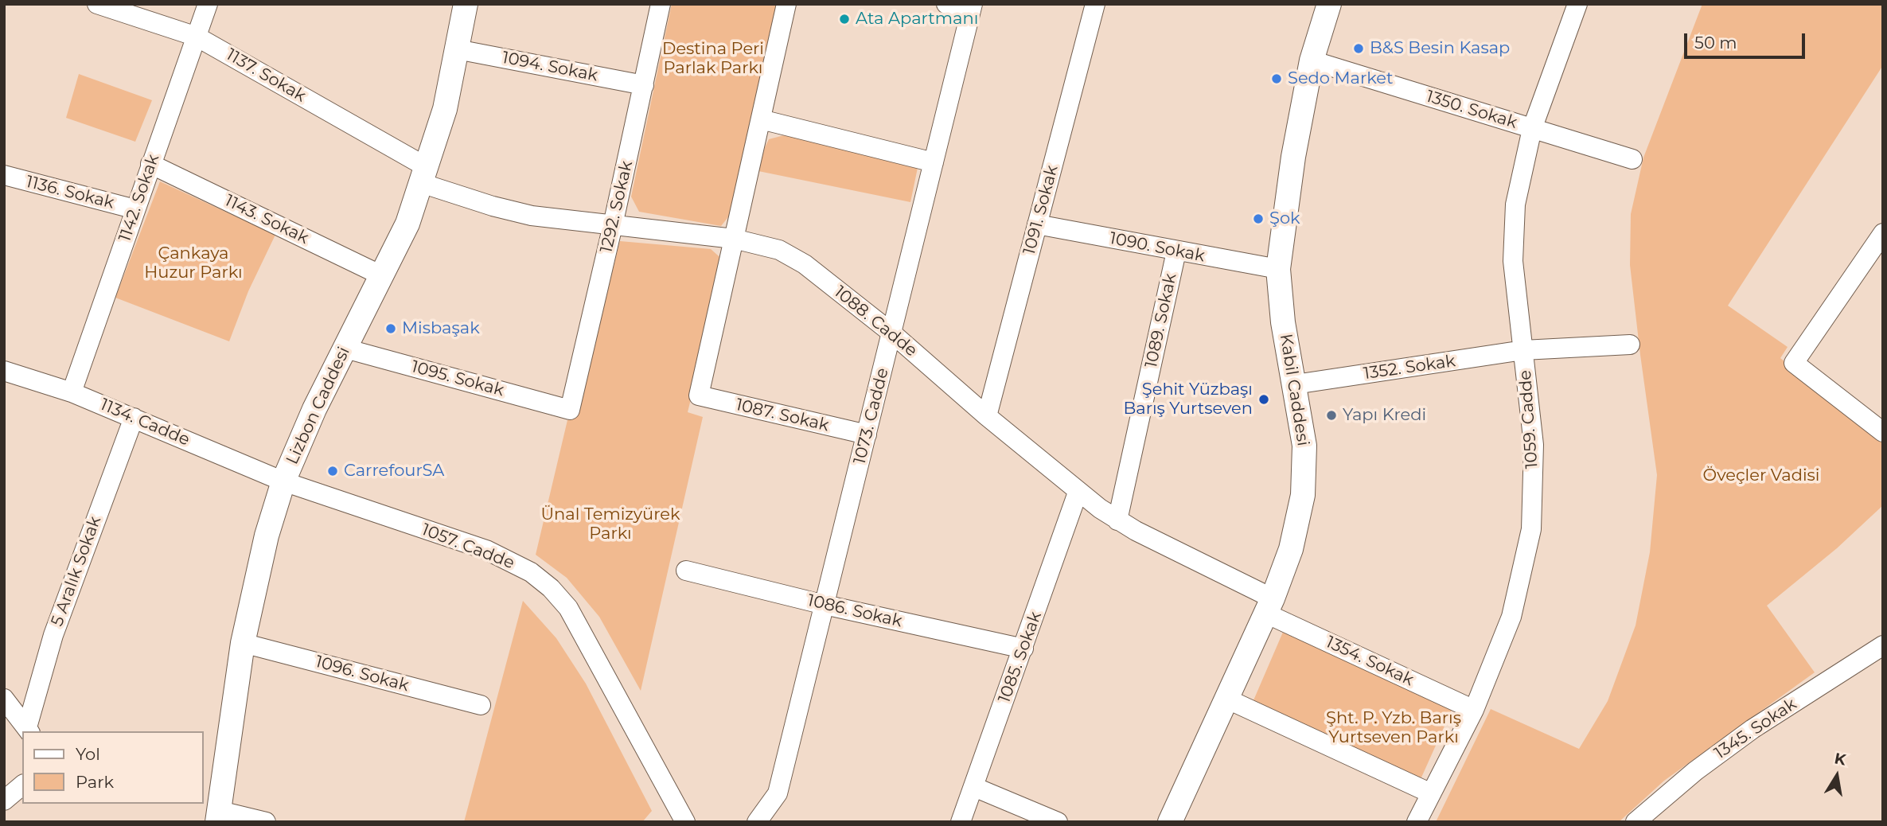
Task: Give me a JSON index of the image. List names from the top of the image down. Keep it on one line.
{"streets":{"main road":["Kabil Caddesi","Lizbon Caddesi"],"street":["1094. Sokak","1137. Sokak","1350. Sokak","1136. Sokak","1142. Sokak","1292. Sokak","1091. Sokak","1143. Sokak","1090. Sokak","1089. Sokak","1088. Cadde","1352. Sokak","1095. Sokak","1087. Sokak","1073. Cadde","1059. Cadde","1134. Cadde","1057. Cadde","5 Aralık Sokak","1086. Sokak","1085. Sokak","1354. Sokak","1096. Sokak","1345. Sokak"]},"crossings":[["1094. Sokak","1292. Sokak"],["1094. Sokak","Lizbon Caddesi"],["1137. Sokak","1142. Sokak"],["1137. Sokak","1088. Cadde"],["1137. Sokak","Lizbon Caddesi"],["1350. Sokak","Kabil Caddesi"],["1350. Sokak","1059. Cadde"],["1136. Sokak","1142. Sokak"],["1142. Sokak","1143. Sokak"],["1142. Sokak","1134. Cadde"],["1292. Sokak","1088. Cadde"],["1292. Sokak","1095. Sokak"],["1091. Sokak","1090. Sokak"],["1091. Sokak","1088. Cadde"],["1143. Sokak","Lizbon Caddesi"],["1090. Sokak","1089. Sokak"],["1090. Sokak","Kabil Caddesi"],["1089. Sokak","1088. Cadde"],["1088. Cadde","Kabil Caddesi"],["1088. Cadde","Lizbon Caddesi"],["1088. Cadde","1087. Sokak"],["1088. Cadde","1073. Cadde"],["1088. Cadde","1085. Sokak"],["1088. Cadde","1354. Sokak"],["1352. Sokak","Kabil Caddesi"],["1352. Sokak","1059. Cadde"],["1095. Sokak","Lizbon Caddesi"],["Kabil Caddesi","1354. Sokak"],["Lizbon Caddesi","1134. Cadde"],["Lizbon Caddesi","1057. Cadde"],["Lizbon Caddesi","1096. Sokak"],["1087. Sokak","1073. Cadde"],["1073. Cadde","1086. Sokak"],["1059. Cadde","1354. Sokak"],["1134. Cadde","1057. Cadde"],["1134. Cadde","5 Aralık Sokak"],["1086. Sokak","1085. Sokak"]],"parks":["Destina Peri Parlak Parkı","Çankaya Huzur Parkı","Öveçler Vadisi","Ünal Temizyürek Parkı","Şht. P. Yzb. Barış Yurtseven Parkı"],"places":["Ata Apartmanı","B&S Besin Kasap","Sedo Market","Şok","Misbaşak","Şehit Yüzbaşı Barış Yurtseven","Yapı Kredi","CarrefourSA"],"legend":["Yol","Park"],"scale_bar":"50 m","north":"top"}
